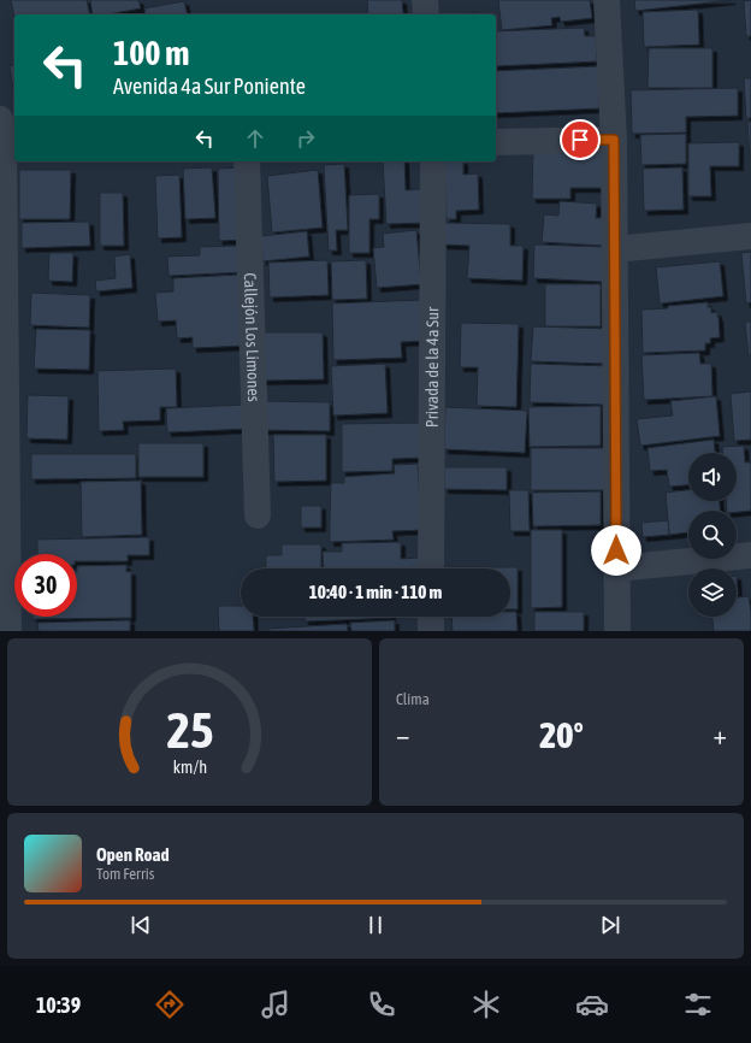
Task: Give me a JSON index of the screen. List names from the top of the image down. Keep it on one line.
{"streets":{"street":["Callejón Los Limones","Privada de la 4a Sur"]},"page":{"turn":["100 m","Avenida 4a Sur Poniente"],"limit":"30","trip":"10:40 · 1 min · 110 m","tile":"Clima","heat":["−","20°","+"],"song":["Open Road","Tom Ferris"],"tabs":"10:39","gauge":["25","km/h"]}}
